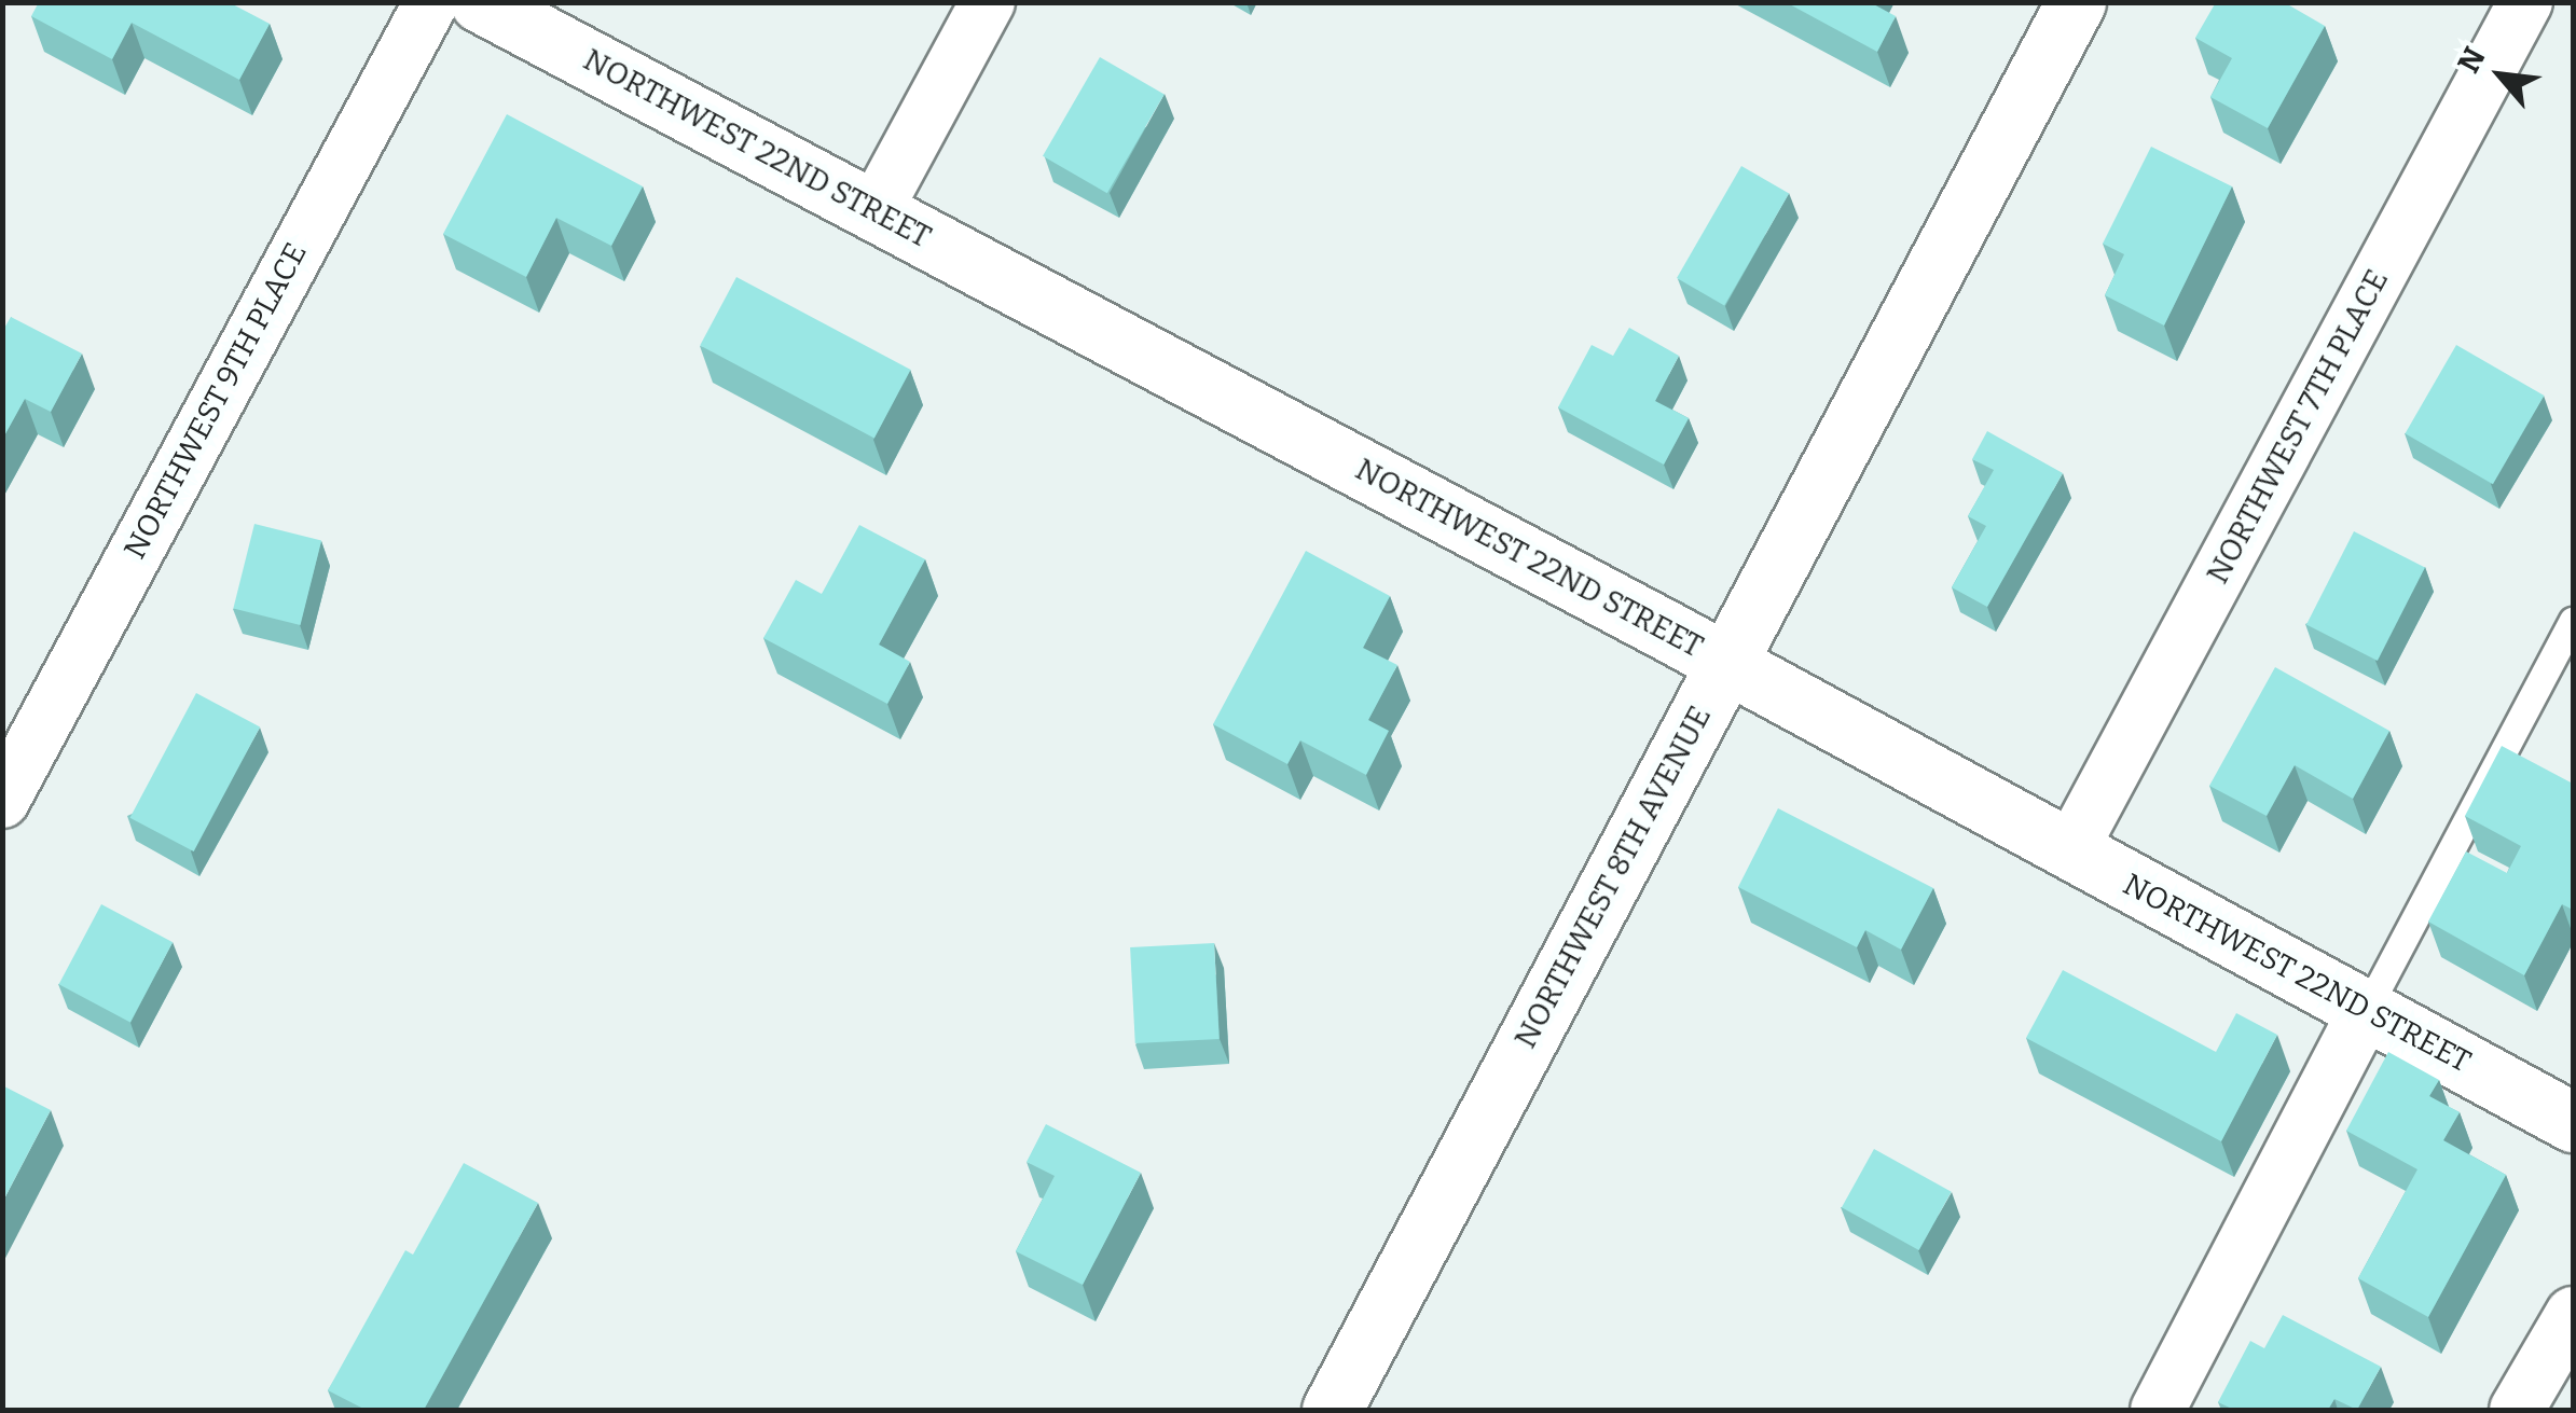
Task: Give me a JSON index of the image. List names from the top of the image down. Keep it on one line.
{"streets":{"street":["NORTHWEST 22ND STREET","NORTHWEST 9TH PLACE","NORTHWEST 7TH PLACE","NORTHWEST 8TH AVENUE"]},"crossings":[["NORTHWEST 22ND STREET","NORTHWEST 7TH PLACE"],["NORTHWEST 22ND STREET","NORTHWEST 8TH AVENUE"]],"north":"top left"}
